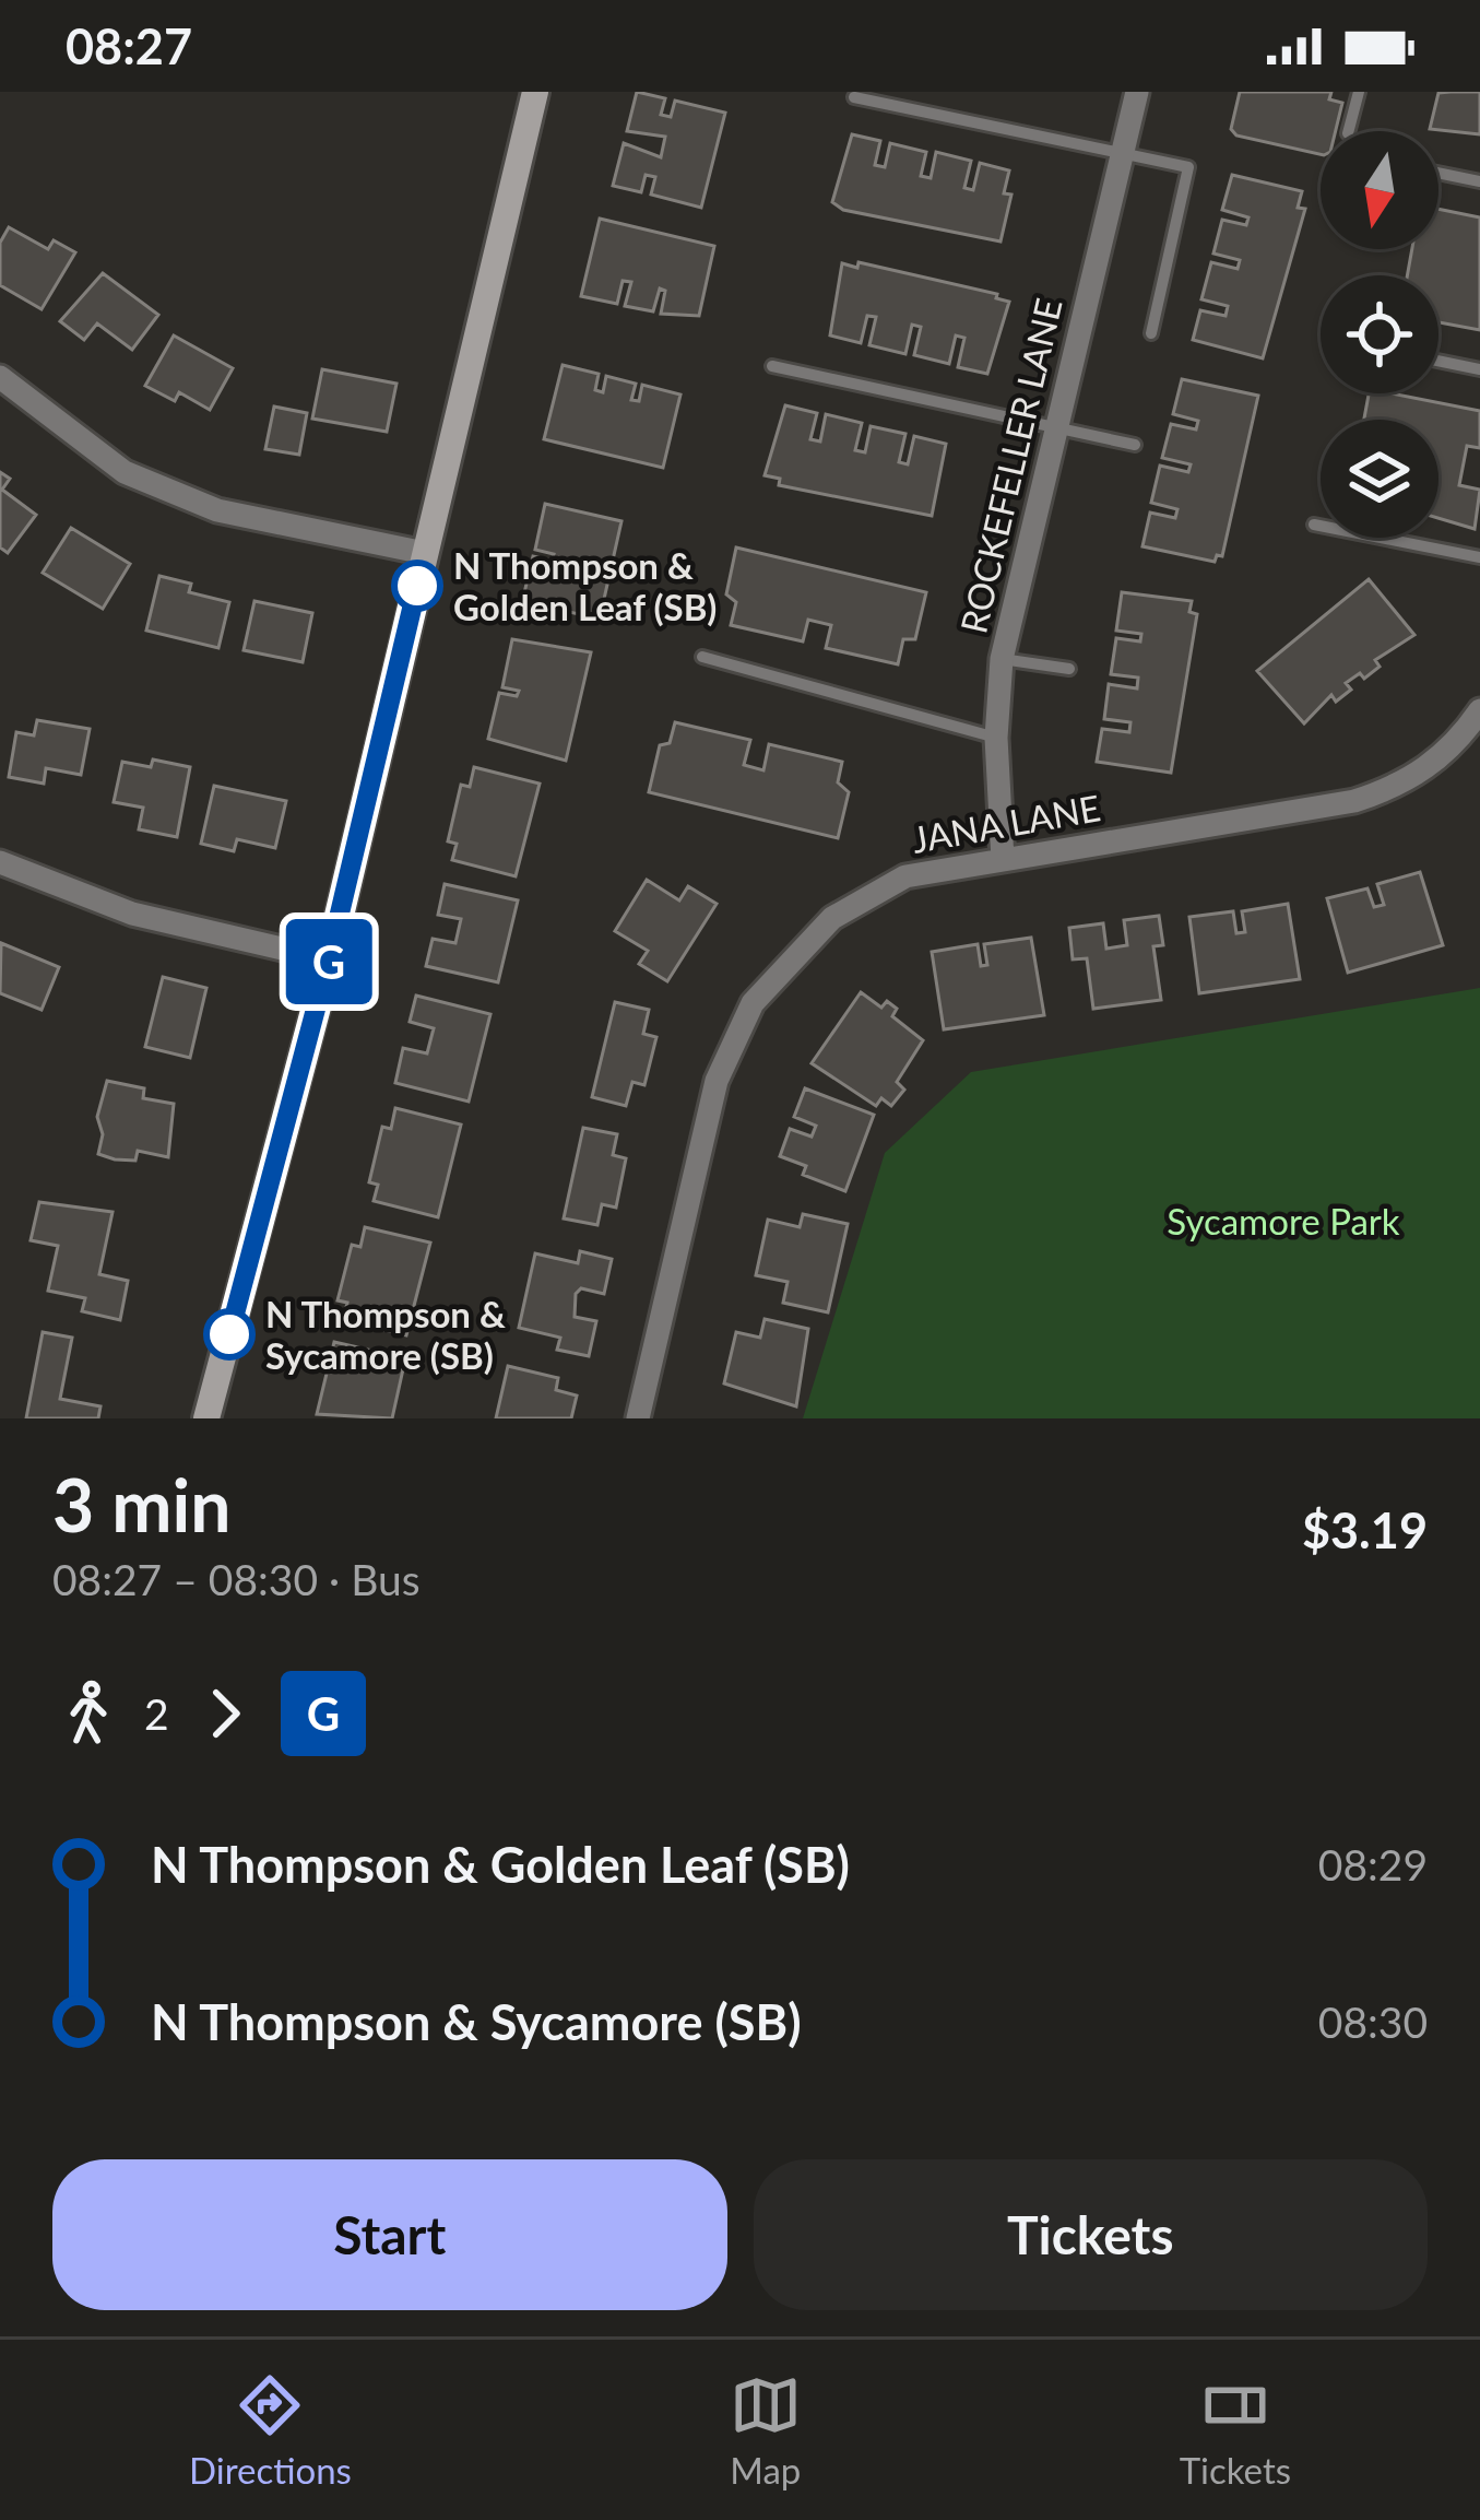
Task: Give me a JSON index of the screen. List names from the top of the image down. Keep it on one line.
{"streets":{"street":["ROCKEFELLER LANE","JANA LANE"]},"crossings":[["ROCKEFELLER LANE","JANA LANE"]],"parks":["Sycamore Park"],"places":["N Thompson & Golden Leaf (SB)","N Thompson & Sycamore (SB)"],"lines":["bus line G"],"north":"bottom","page":{"status":"08:27","on_map":"G","heading":["3 min","08:27 – 08:30 · Bus","$3.19"],"legs":["2","G"],"list":[{"name":"N Thompson & Golden Leaf (SB)","value":"08:29"},{"name":"N Thompson & Sycamore (SB)","value":"08:30"}],"buttons":["Start","Tickets"],"tabs":["Directions","Map","Tickets"]}}
